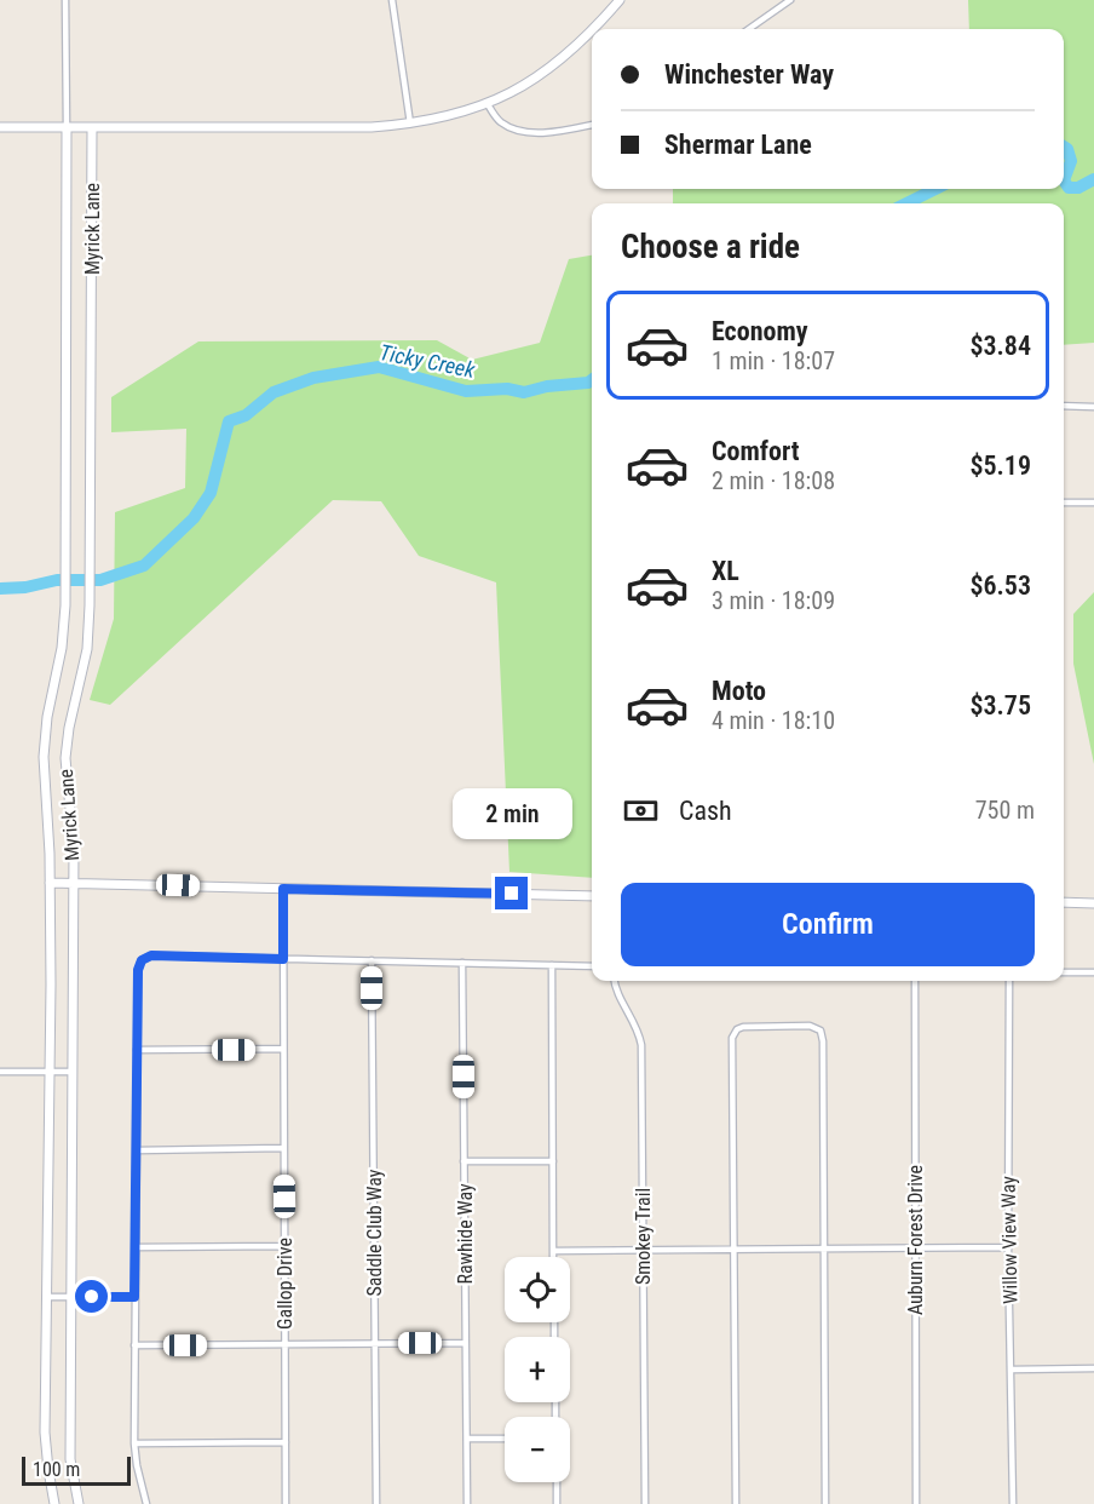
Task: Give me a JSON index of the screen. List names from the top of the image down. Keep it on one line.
{"streets":{"street":["Myrick Lane","Saddle Club Way","Rawhide Way","Smokey Trail","Auburn Forest Drive","Willow View Way","Gallop Drive"]},"water":["Ticky Creek"],"scale_bar":"100 m","page":{"banner":["Winchester Way","Shermar Lane"],"heading":"Choose a ride","list":[{"name":"Economy","note":"1 min · 18:07","value":"$3.84"},{"name":"Comfort","note":"2 min · 18:08","value":"$5.19"},{"name":"XL","note":"3 min · 18:09","value":"$6.53"},{"name":"Moto","note":"4 min · 18:10","value":"$3.75"}],"pay":["Cash","750 m"],"bubble":"2 min","buttons":"Confirm","map_buttons":["+","−"],"scale":"100 m"}}
